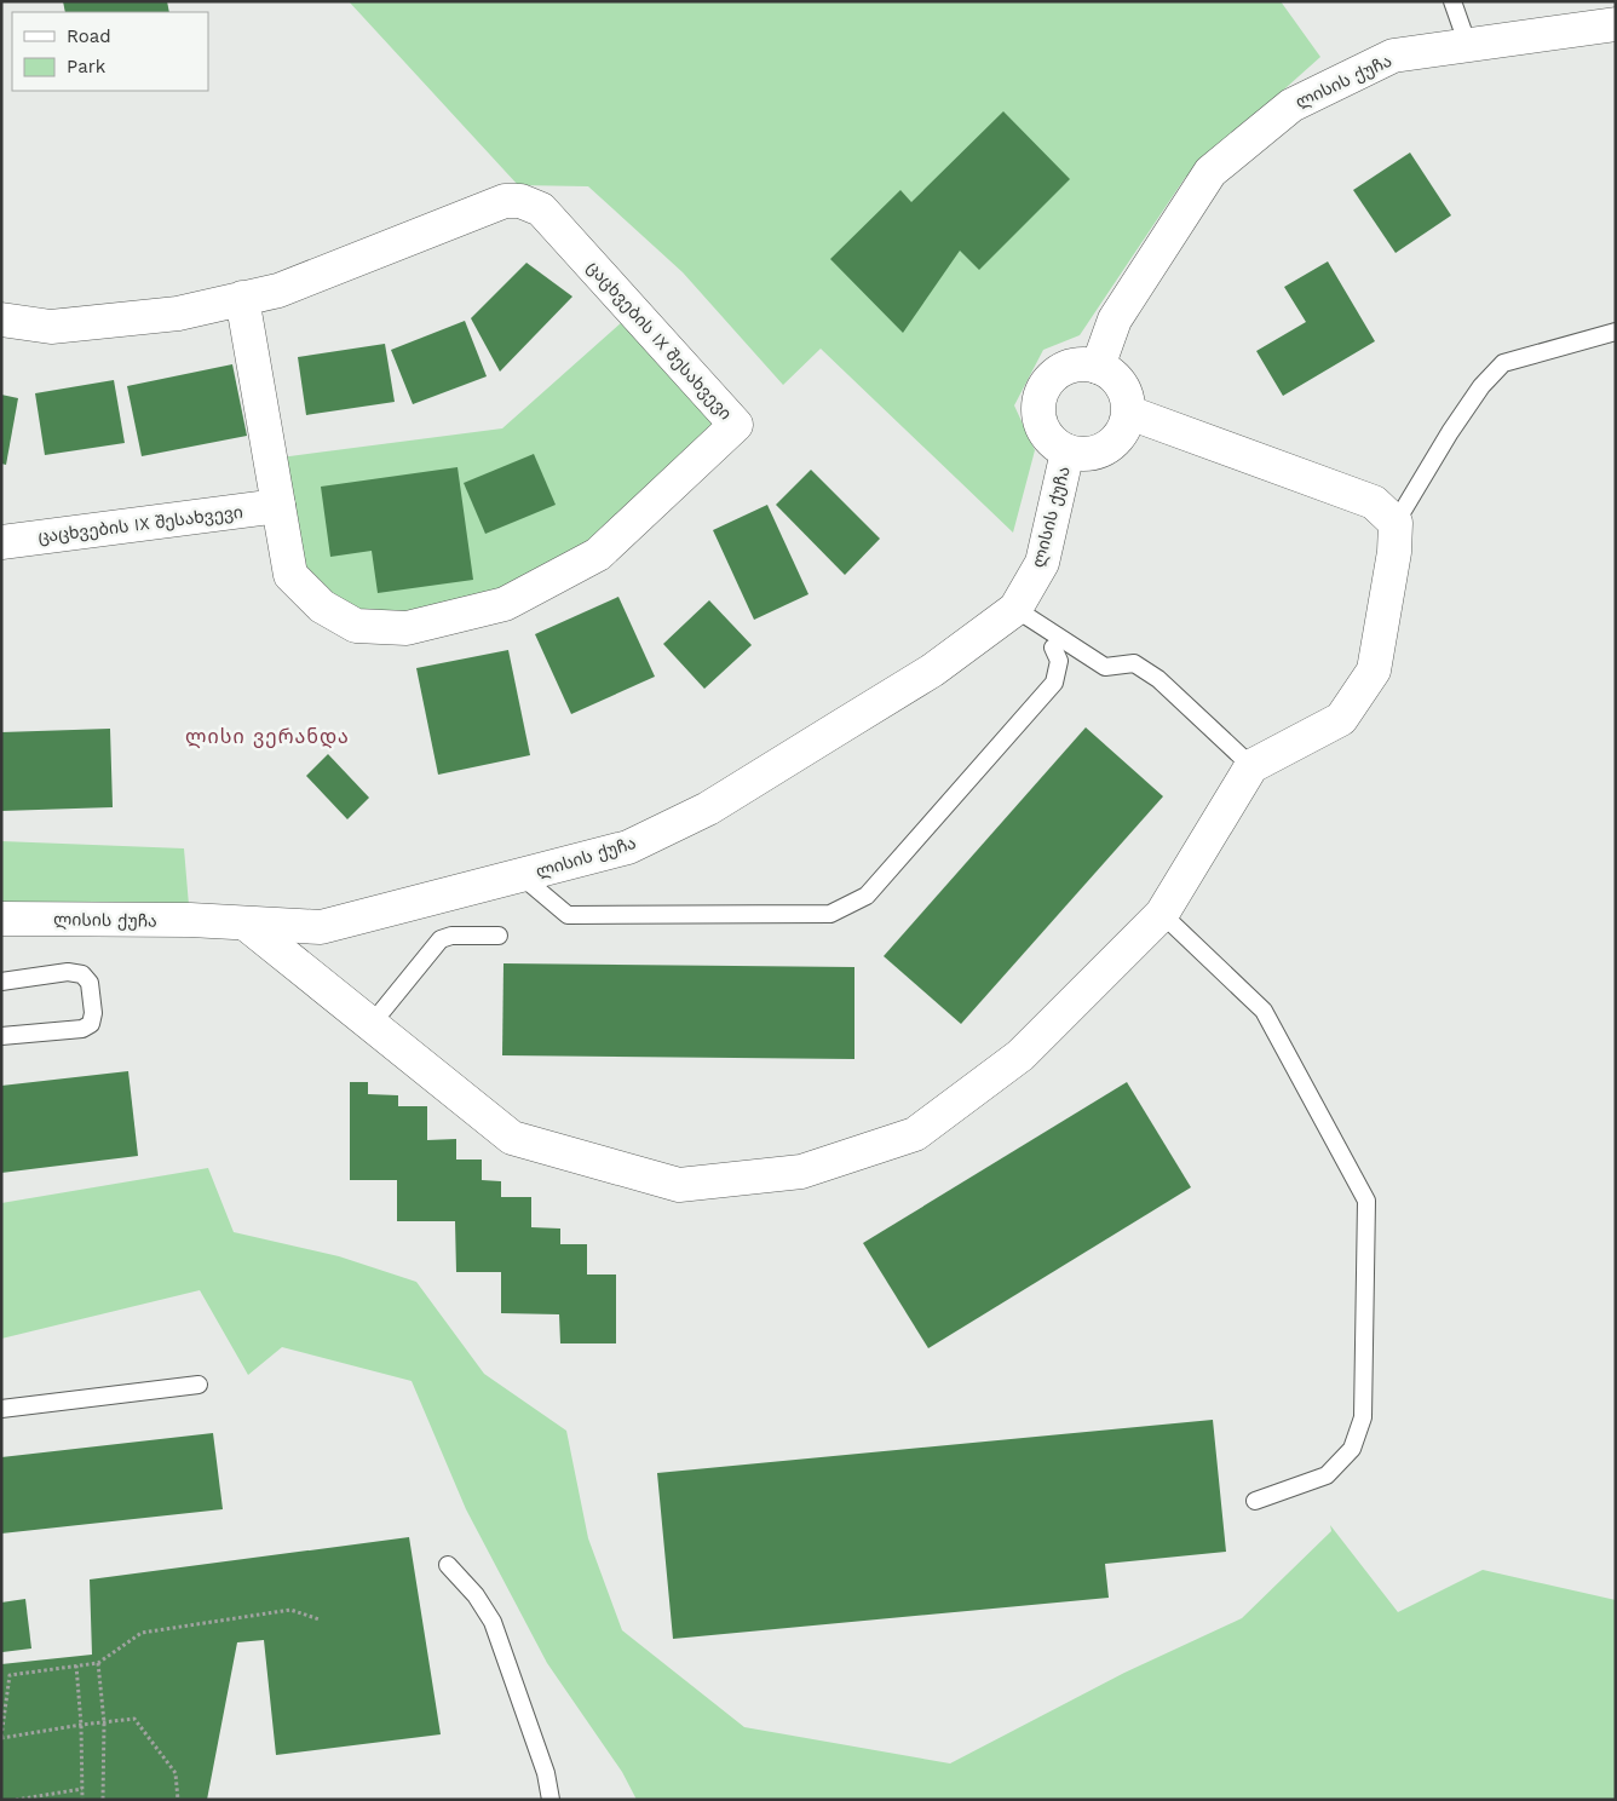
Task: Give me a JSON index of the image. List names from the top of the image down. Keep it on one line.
{"streets":{"street":["ლისის ქუჩა","ცაცხვების IX შესახვევი"]},"districts":["ლისი ვერანდა"],"legend":["Road","Park"]}
